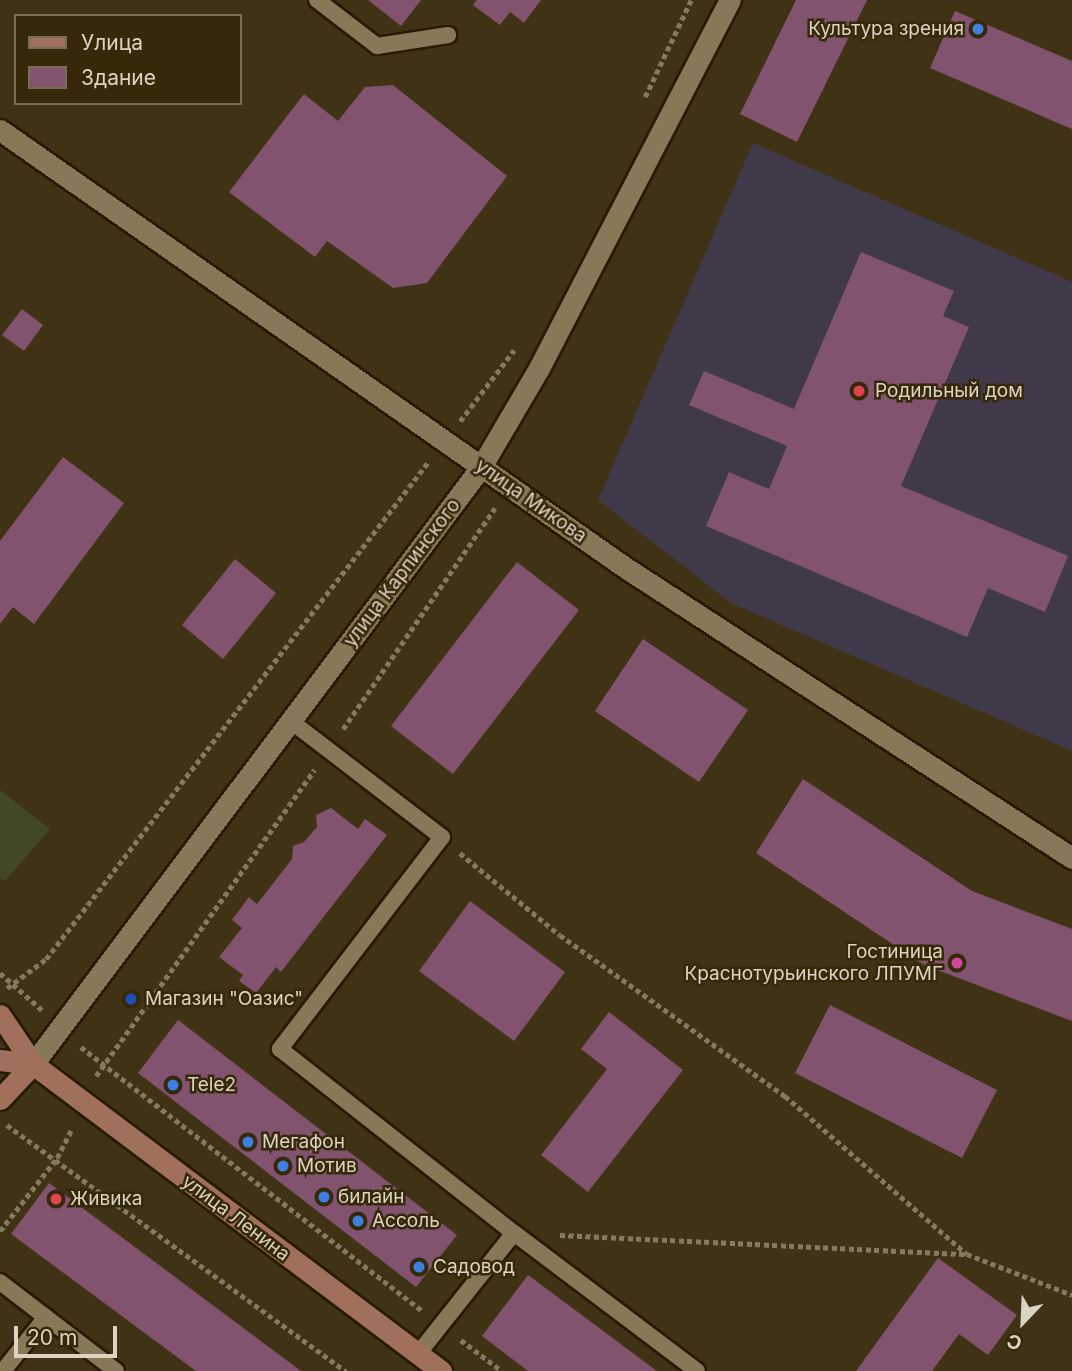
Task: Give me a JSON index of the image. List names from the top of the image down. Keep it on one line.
{"streets":{"main road":["улица Карпинского","улица Ленина"],"street":["улица Микова"]},"crossings":[["улица Микова","улица Карпинского"],["улица Карпинского","улица Ленина"]],"places":["Культура зрения","Родильный дом","Гостиница Краснотурьинского ЛПУМГ","Магазин \"Оазис\"","Tele2","Мегафон","Мотив","билайн","Живика","Ассоль","Садовод"],"legend":["Улица","Здание"],"scale_bar":"20 m","north":"bottom left"}
